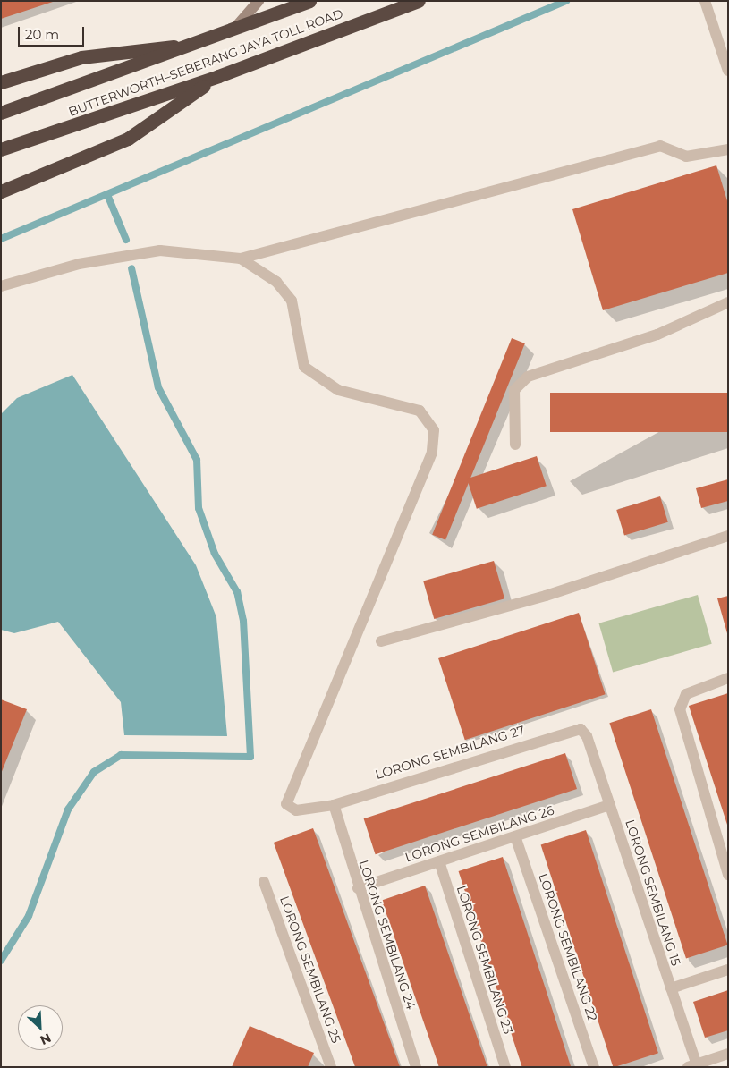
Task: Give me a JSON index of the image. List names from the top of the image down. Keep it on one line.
{"streets":{"highway":["BUTTERWORTH–SEBERANG JAYA TOLL ROAD"],"street":["LORONG SEMBILANG 27","LORONG SEMBILANG 26","LORONG SEMBILANG 15","LORONG SEMBILANG 24","LORONG SEMBILANG 22","LORONG SEMBILANG 23","LORONG SEMBILANG 25"]},"crossings":[["LORONG SEMBILANG 27","LORONG SEMBILANG 15"],["LORONG SEMBILANG 27","LORONG SEMBILANG 24"],["LORONG SEMBILANG 26","LORONG SEMBILANG 15"],["LORONG SEMBILANG 26","LORONG SEMBILANG 24"],["LORONG SEMBILANG 26","LORONG SEMBILANG 22"],["LORONG SEMBILANG 26","LORONG SEMBILANG 23"]],"scale_bar":"20 m","north":"bottom right"}
